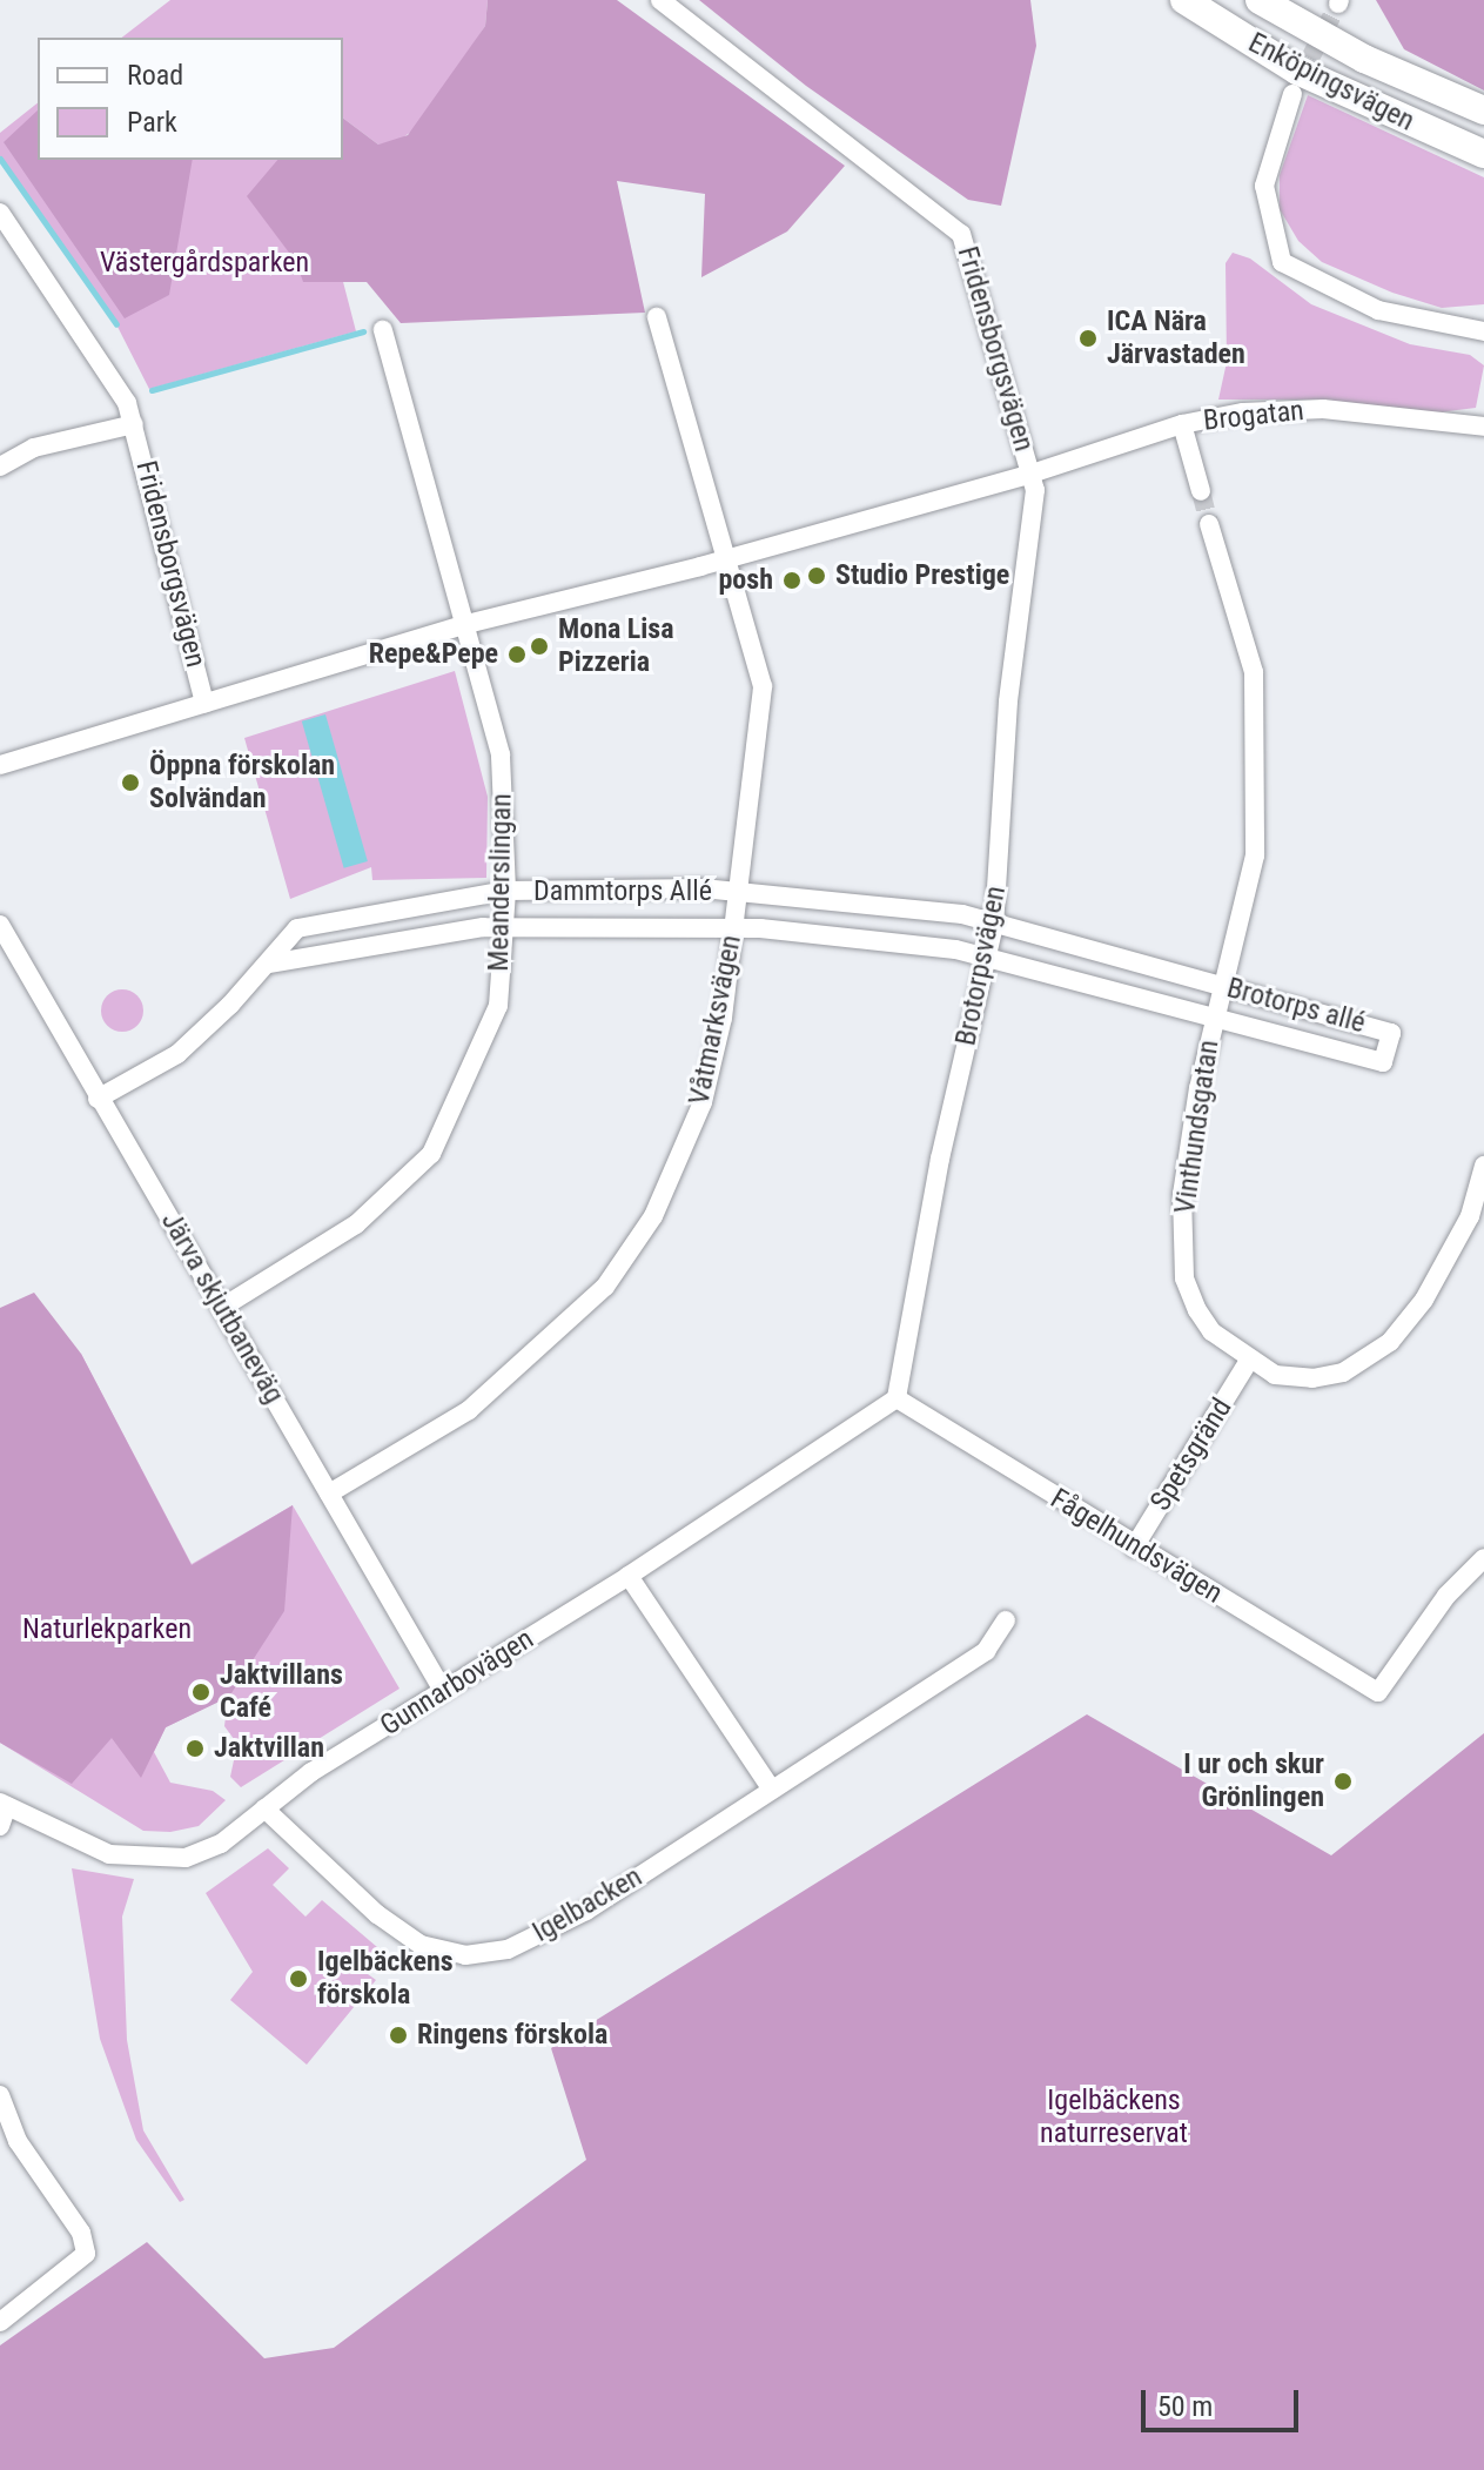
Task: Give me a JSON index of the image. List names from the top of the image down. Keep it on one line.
{"streets":{"main road":["Enköpingsvägen"],"street":["Fridensborgsvägen","Brogatan","Meanderslingan","Dammtorps Allé","Brotorpsvägen","Brotorps allé","Våtmarksvägen","Vinthundsgatan","Järva skjutbaneväg","Spetsgränd","Fågelhundsvägen","Gunnarbovägen","Igelbacken"]},"crossings":[["Fridensborgsvägen","Brogatan"],["Fridensborgsvägen","Meanderslingan"],["Fridensborgsvägen","Brotorpsvägen"],["Fridensborgsvägen","Våtmarksvägen"],["Brogatan","Brotorpsvägen"],["Meanderslingan","Dammtorps Allé"],["Meanderslingan","Järva skjutbaneväg"],["Dammtorps Allé","Brotorpsvägen"],["Dammtorps Allé","Brotorps allé"],["Dammtorps Allé","Våtmarksvägen"],["Dammtorps Allé","Järva skjutbaneväg"],["Brotorpsvägen","Brotorps allé"],["Brotorpsvägen","Fågelhundsvägen"],["Brotorpsvägen","Gunnarbovägen"],["Brotorps allé","Vinthundsgatan"],["Våtmarksvägen","Järva skjutbaneväg"],["Vinthundsgatan","Spetsgränd"],["Järva skjutbaneväg","Gunnarbovägen"],["Spetsgränd","Fågelhundsvägen"],["Fågelhundsvägen","Gunnarbovägen"],["Gunnarbovägen","Igelbacken"]],"parks":["Västergårdsparken","Naturlekparken","Igelbäckens naturreservat"],"places":["ICA Nära Järvastaden","Studio Prestige","posh","Mona Lisa Pizzeria","Repe&Pepe","Öppna förskolan Solvändan","Jaktvillans Café","Jaktvillan","I ur och skur Grönlingen","Igelbäckens förskola","Ringens förskola"],"legend":["Road","Park"],"scale_bar":"50 m"}
